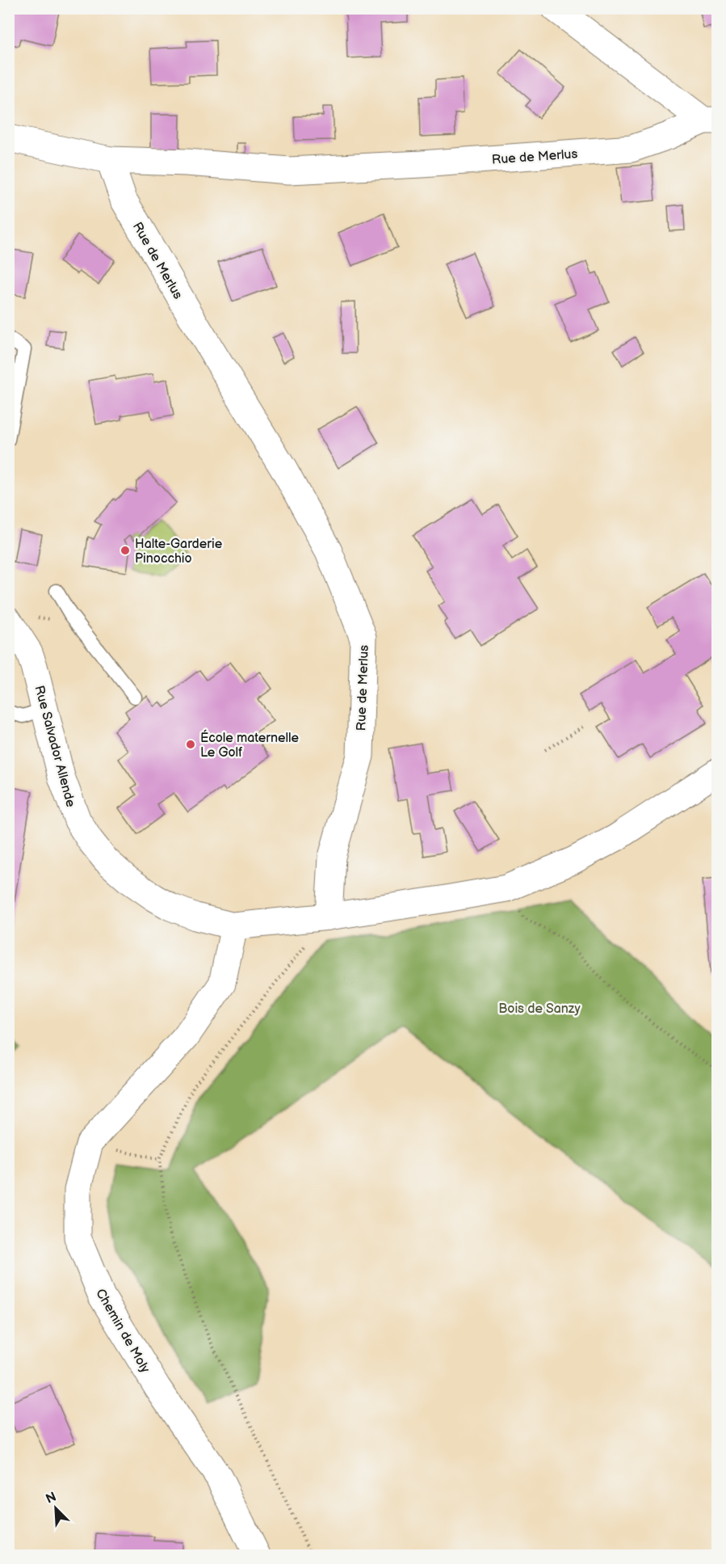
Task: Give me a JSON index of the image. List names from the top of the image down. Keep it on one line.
{"streets":{"street":["Rue de Merlus","Rue Salvador Allende","Chemin de Moly"]},"crossings":[["Rue de Merlus","Rue Salvador Allende"],["Rue Salvador Allende","Chemin de Moly"]],"parks":["Bois de Sanzy"],"places":["Halte-Garderie Pinocchio","École maternelle Le Golf"],"north":"top left"}
